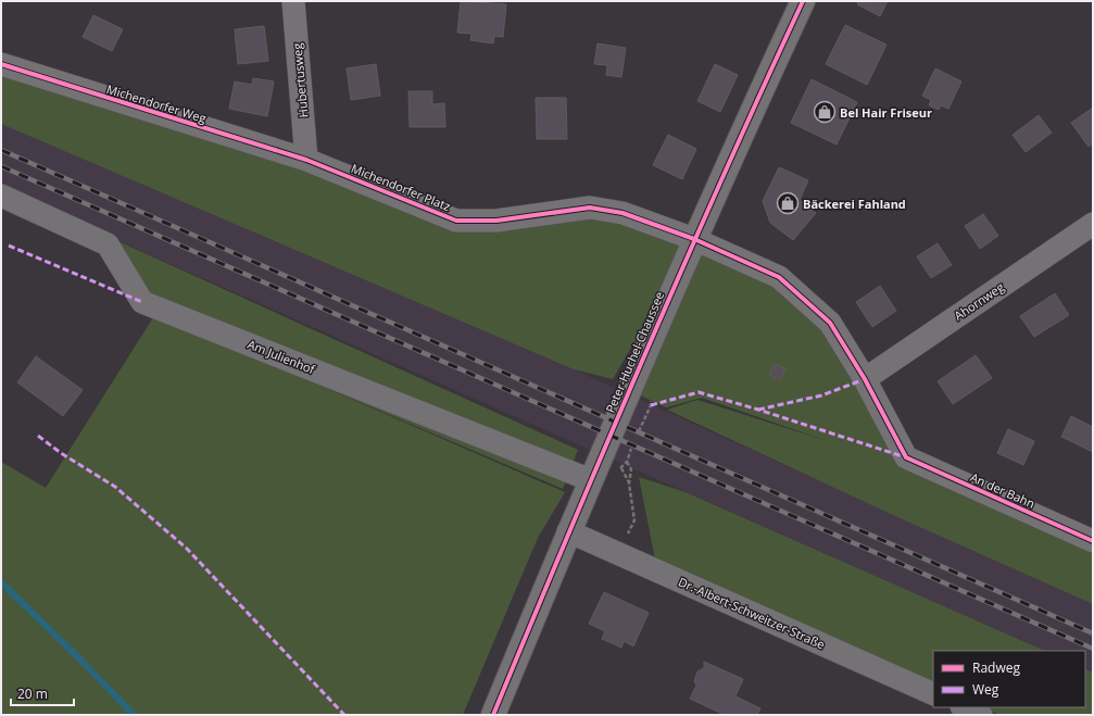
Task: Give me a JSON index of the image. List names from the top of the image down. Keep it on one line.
{"streets":{"street":["Hubertusweg","Michendorfer Weg","Michendorfer Platz","Ahornweg","Peter-Huchel-Chaussee","Am Julienhof","An der Bahn","Dr.-Albert-Schweitzer-Straße"]},"crossings":[["Hubertusweg","Michendorfer Weg"],["Hubertusweg","Michendorfer Platz"],["Michendorfer Weg","Michendorfer Platz"],["Michendorfer Platz","Ahornweg"],["Michendorfer Platz","Peter-Huchel-Chaussee"],["Michendorfer Platz","An der Bahn"],["Peter-Huchel-Chaussee","Am Julienhof"],["Peter-Huchel-Chaussee","Dr.-Albert-Schweitzer-Straße"]],"places":{"shop":["Bel Hair Friseur","Bäckerei Fahland"]},"legend":["Radweg","Weg"],"scale_bar":"20 m"}
